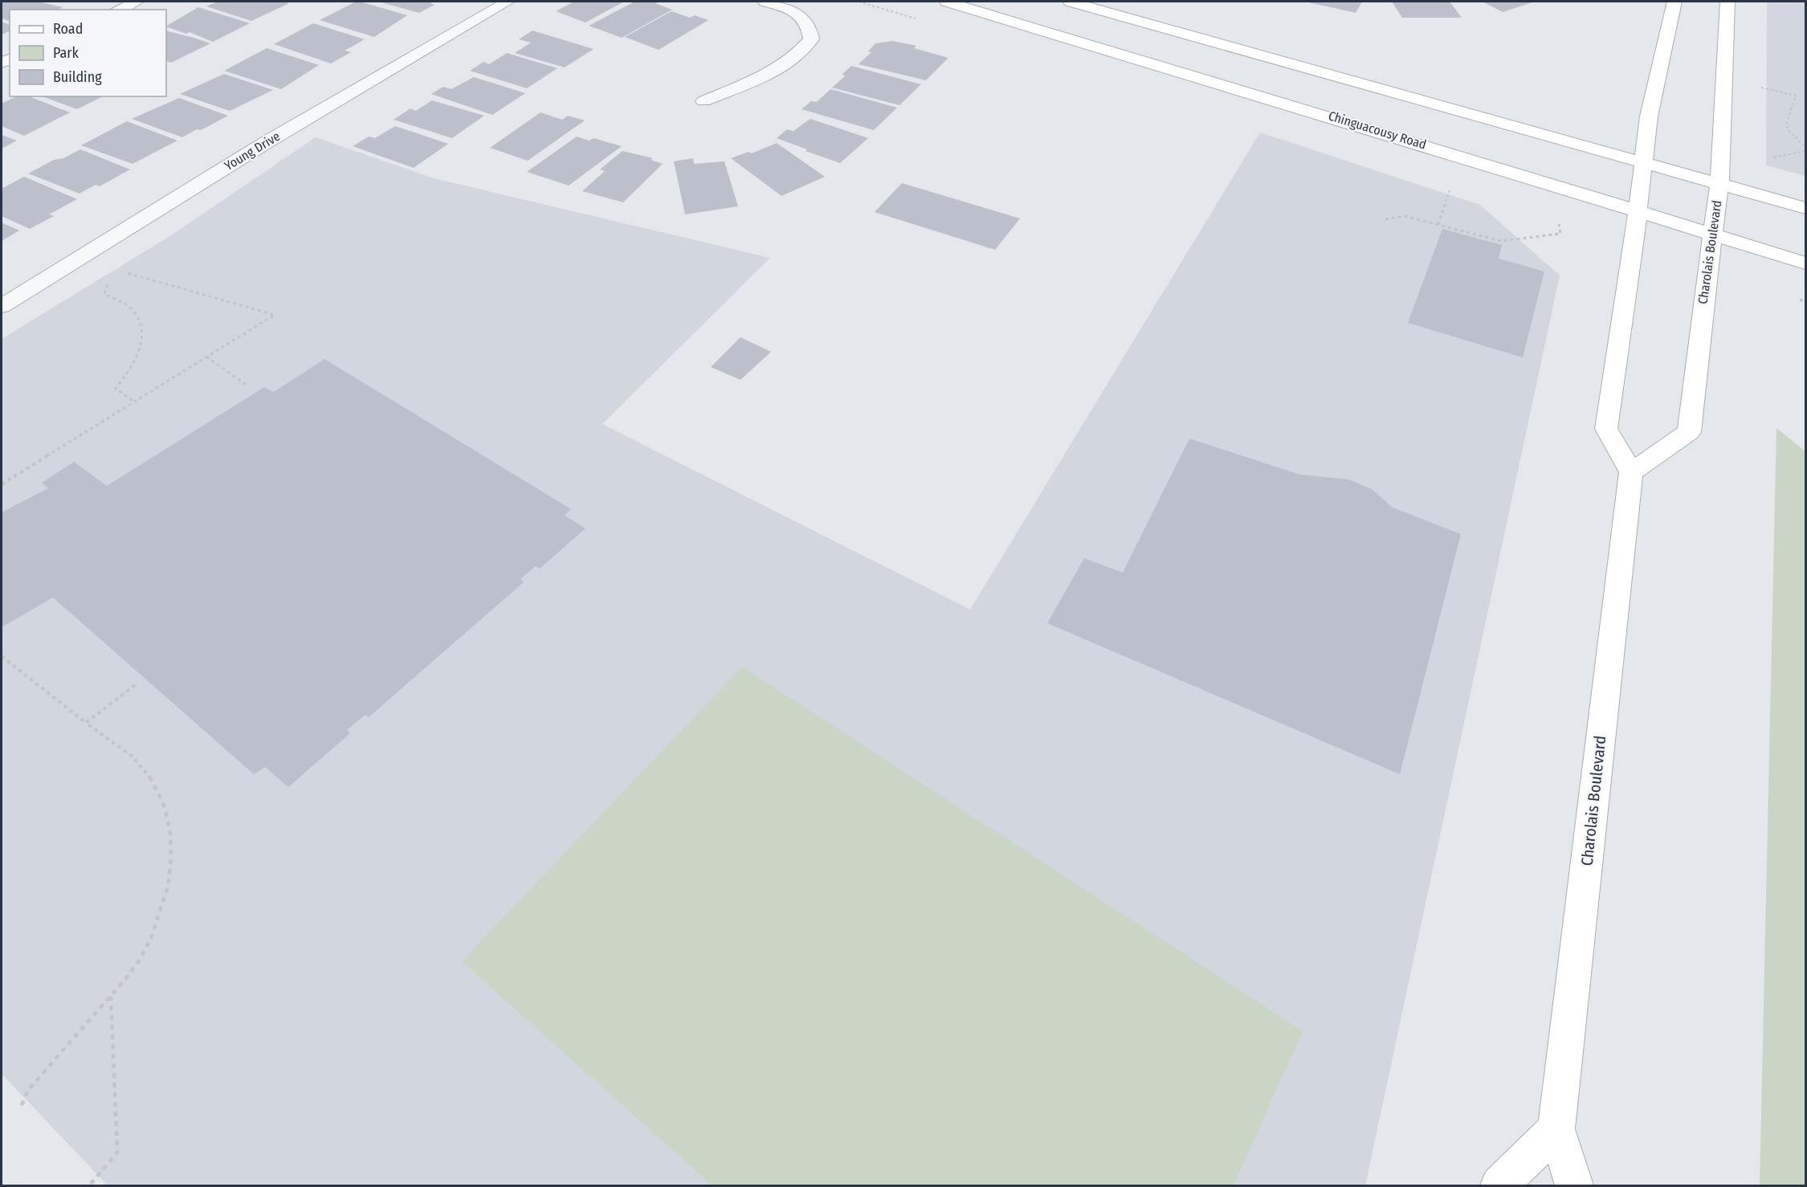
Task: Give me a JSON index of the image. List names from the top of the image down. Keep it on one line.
{"streets":{"street":["Chinguacousy Road","Young Drive","Charolais Boulevard"]},"crossings":[["Chinguacousy Road","Charolais Boulevard"]],"legend":["Road","Park","Building"]}
